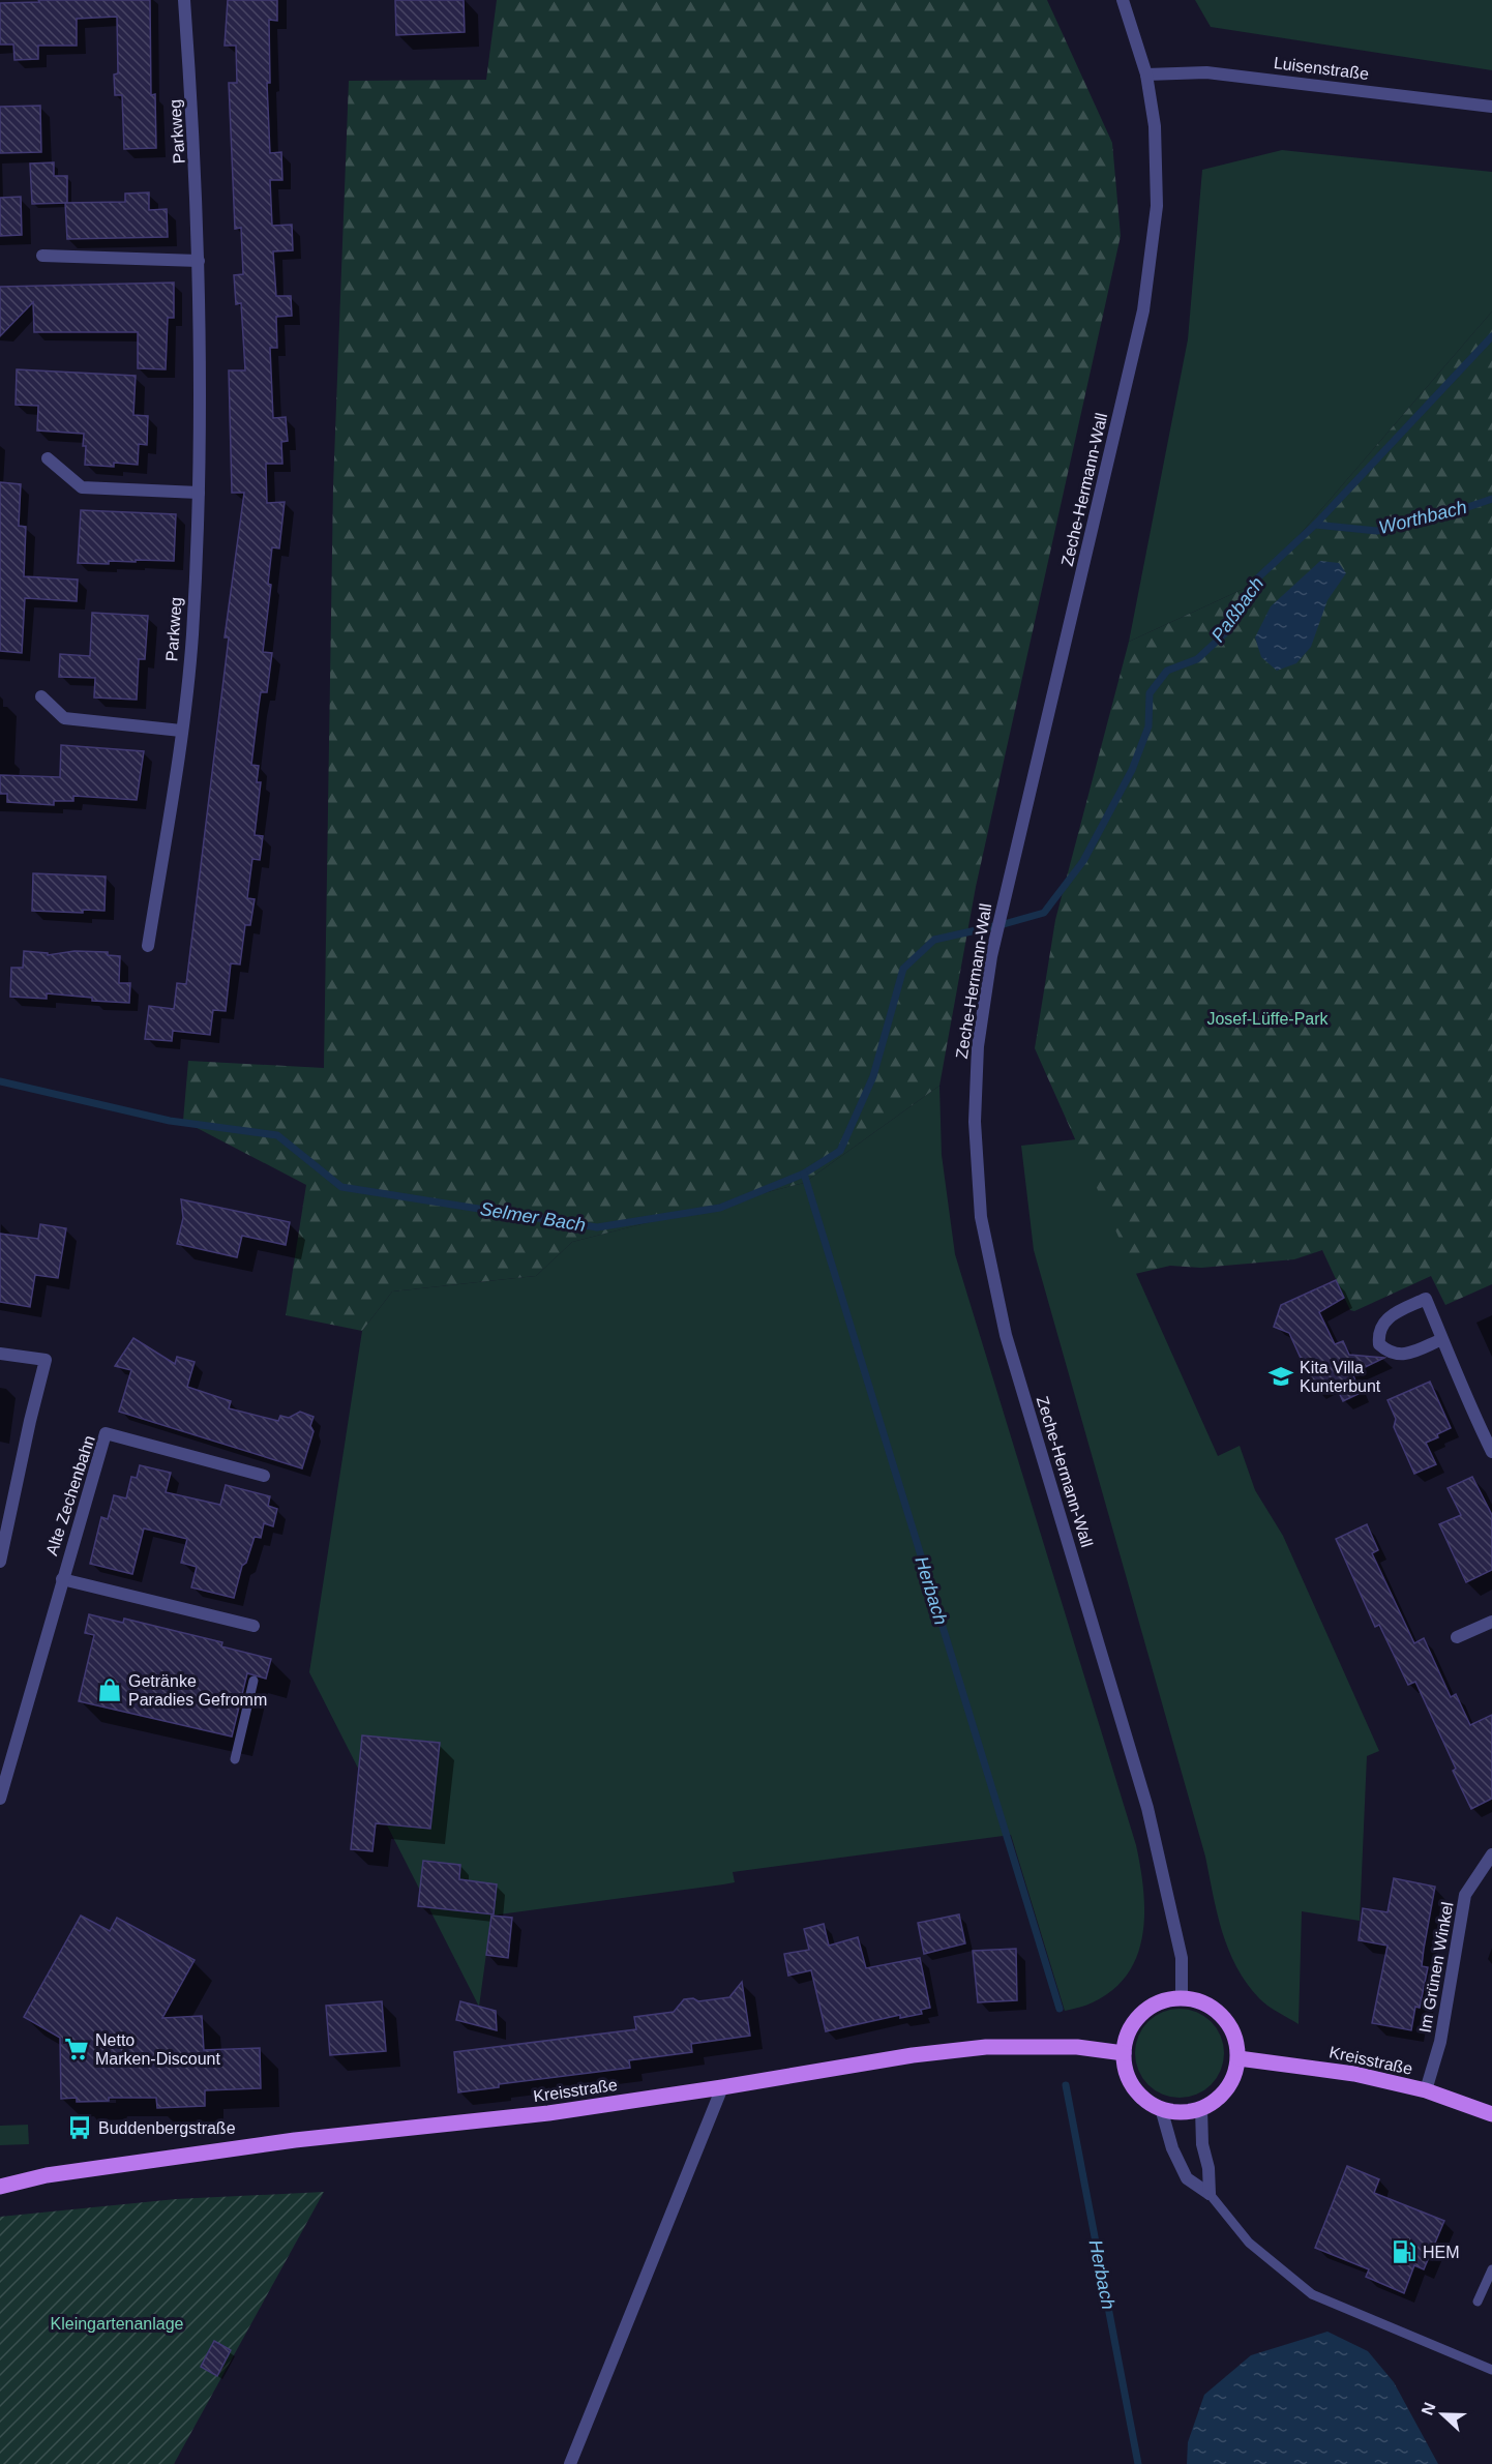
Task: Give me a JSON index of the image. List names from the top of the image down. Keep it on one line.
{"streets":{"main road":["Kreisstraße"],"street":["Luisenstraße","Parkweg","Zeche-Hermann-Wall","Alte Zechenbahn","Im Grünen Winkel"]},"crossings":[["Luisenstraße","Zeche-Hermann-Wall"],["Zeche-Hermann-Wall","Kreisstraße"],["Im Grünen Winkel","Kreisstraße"]],"water":["Worthbach","Paßbach","Selmer Bach","Herbach"],"parks":["Josef-Lüffe-Park","Kleingartenanlage"],"places":{"school or university":["Kita Villa Kunterbunt"],"shop":["Getränke Paradies Gefromm"],"supermarket":["Netto Marken-Discount"],"bus stop":["Buddenbergstraße"],"fuel station":["HEM"]},"north":"left"}
